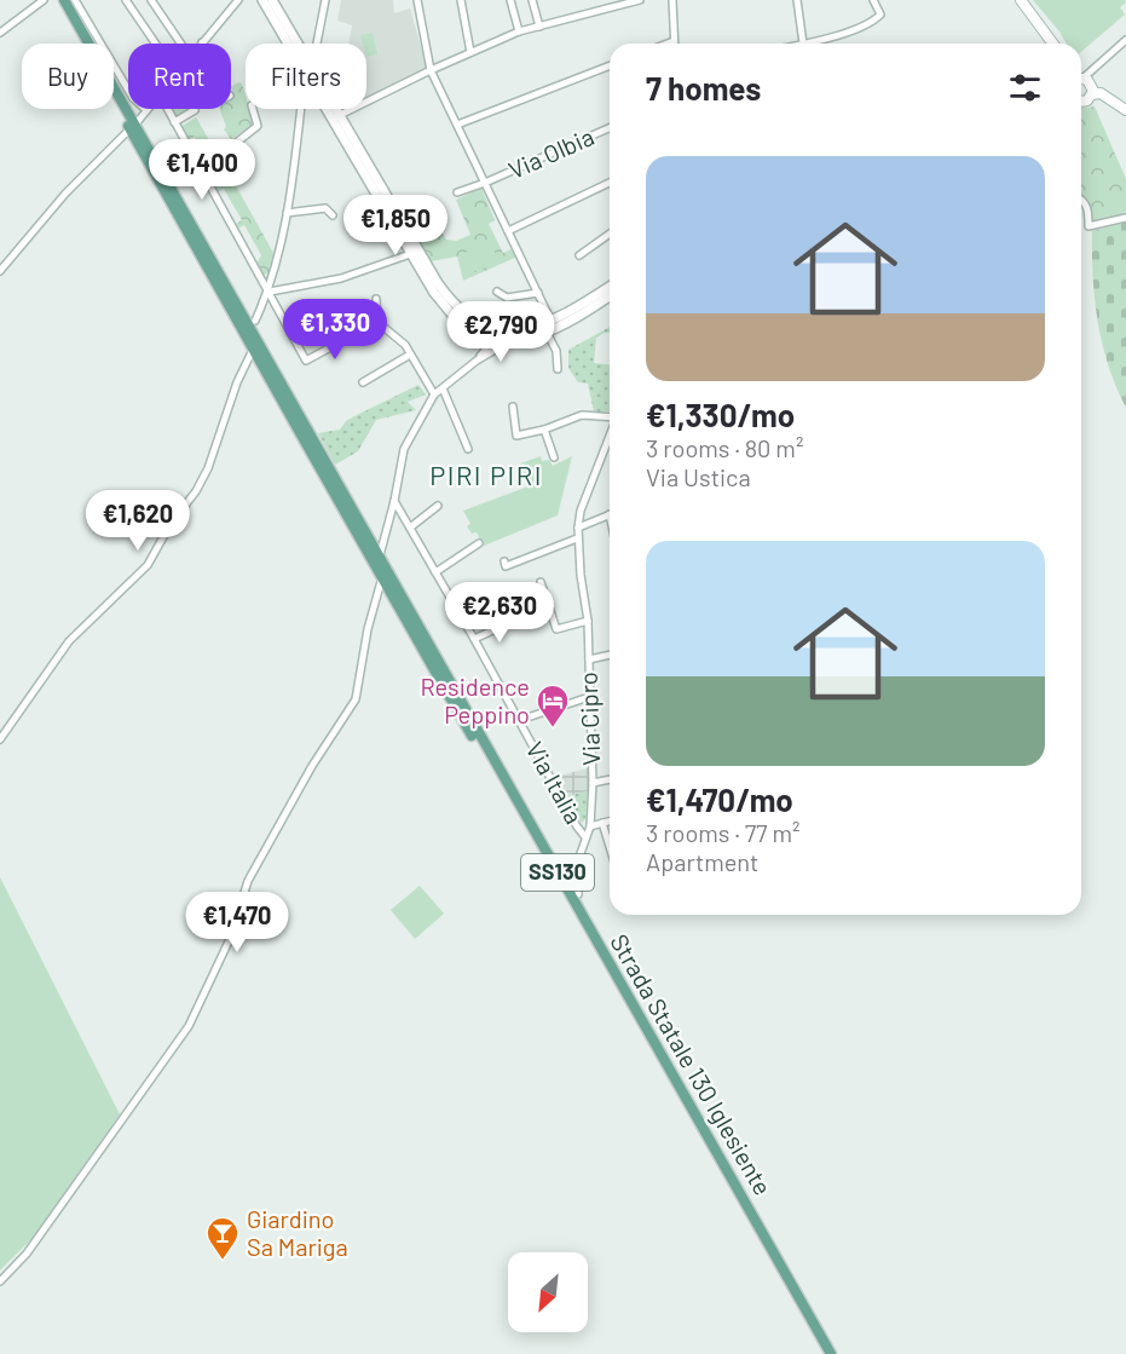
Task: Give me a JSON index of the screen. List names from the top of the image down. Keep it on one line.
{"streets":{"main road":["SS130","Strada Statale 130 Iglesiente"],"street":["Via Olbia","Via Cipro","Via Italia"]},"crossings":[["Via Cipro","Via Italia"]],"districts":["PIRI PIRI"],"places":{"hotel":["Residence Peppino"],"bar":["Giardino Sa Mariga"]},"north":"bottom left","page":{"chip":["Buy","Rent","Filters"],"heading":"7 homes","list":[{"name":"€1,330/mo","note":"3 rooms · 80 m² · Via Ustica"},{"name":"€1,470/mo","note":"3 rooms · 77 m² · Apartment"}],"price":["€1,400","€1,850","€1,330","€2,790","€1,620","€2,630","€1,470"]}}
